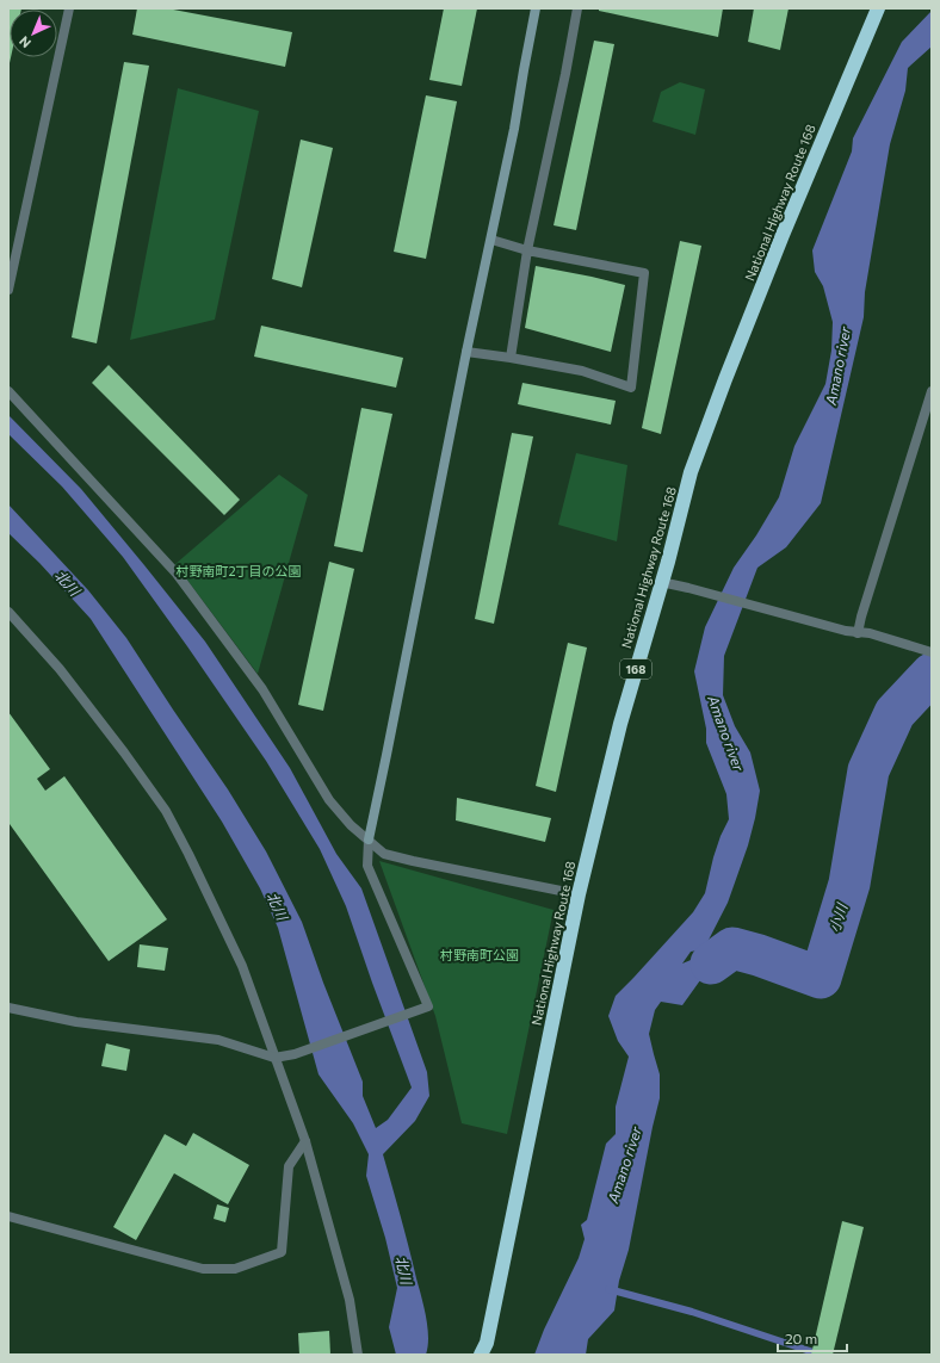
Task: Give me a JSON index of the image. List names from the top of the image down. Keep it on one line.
{"streets":{"highway":["National Highway Route 168","168"]},"water":["Amano river","北川","小川"],"parks":["村野南町2丁目の公園","村野南町公園"],"scale_bar":"20 m","north":"bottom left"}
